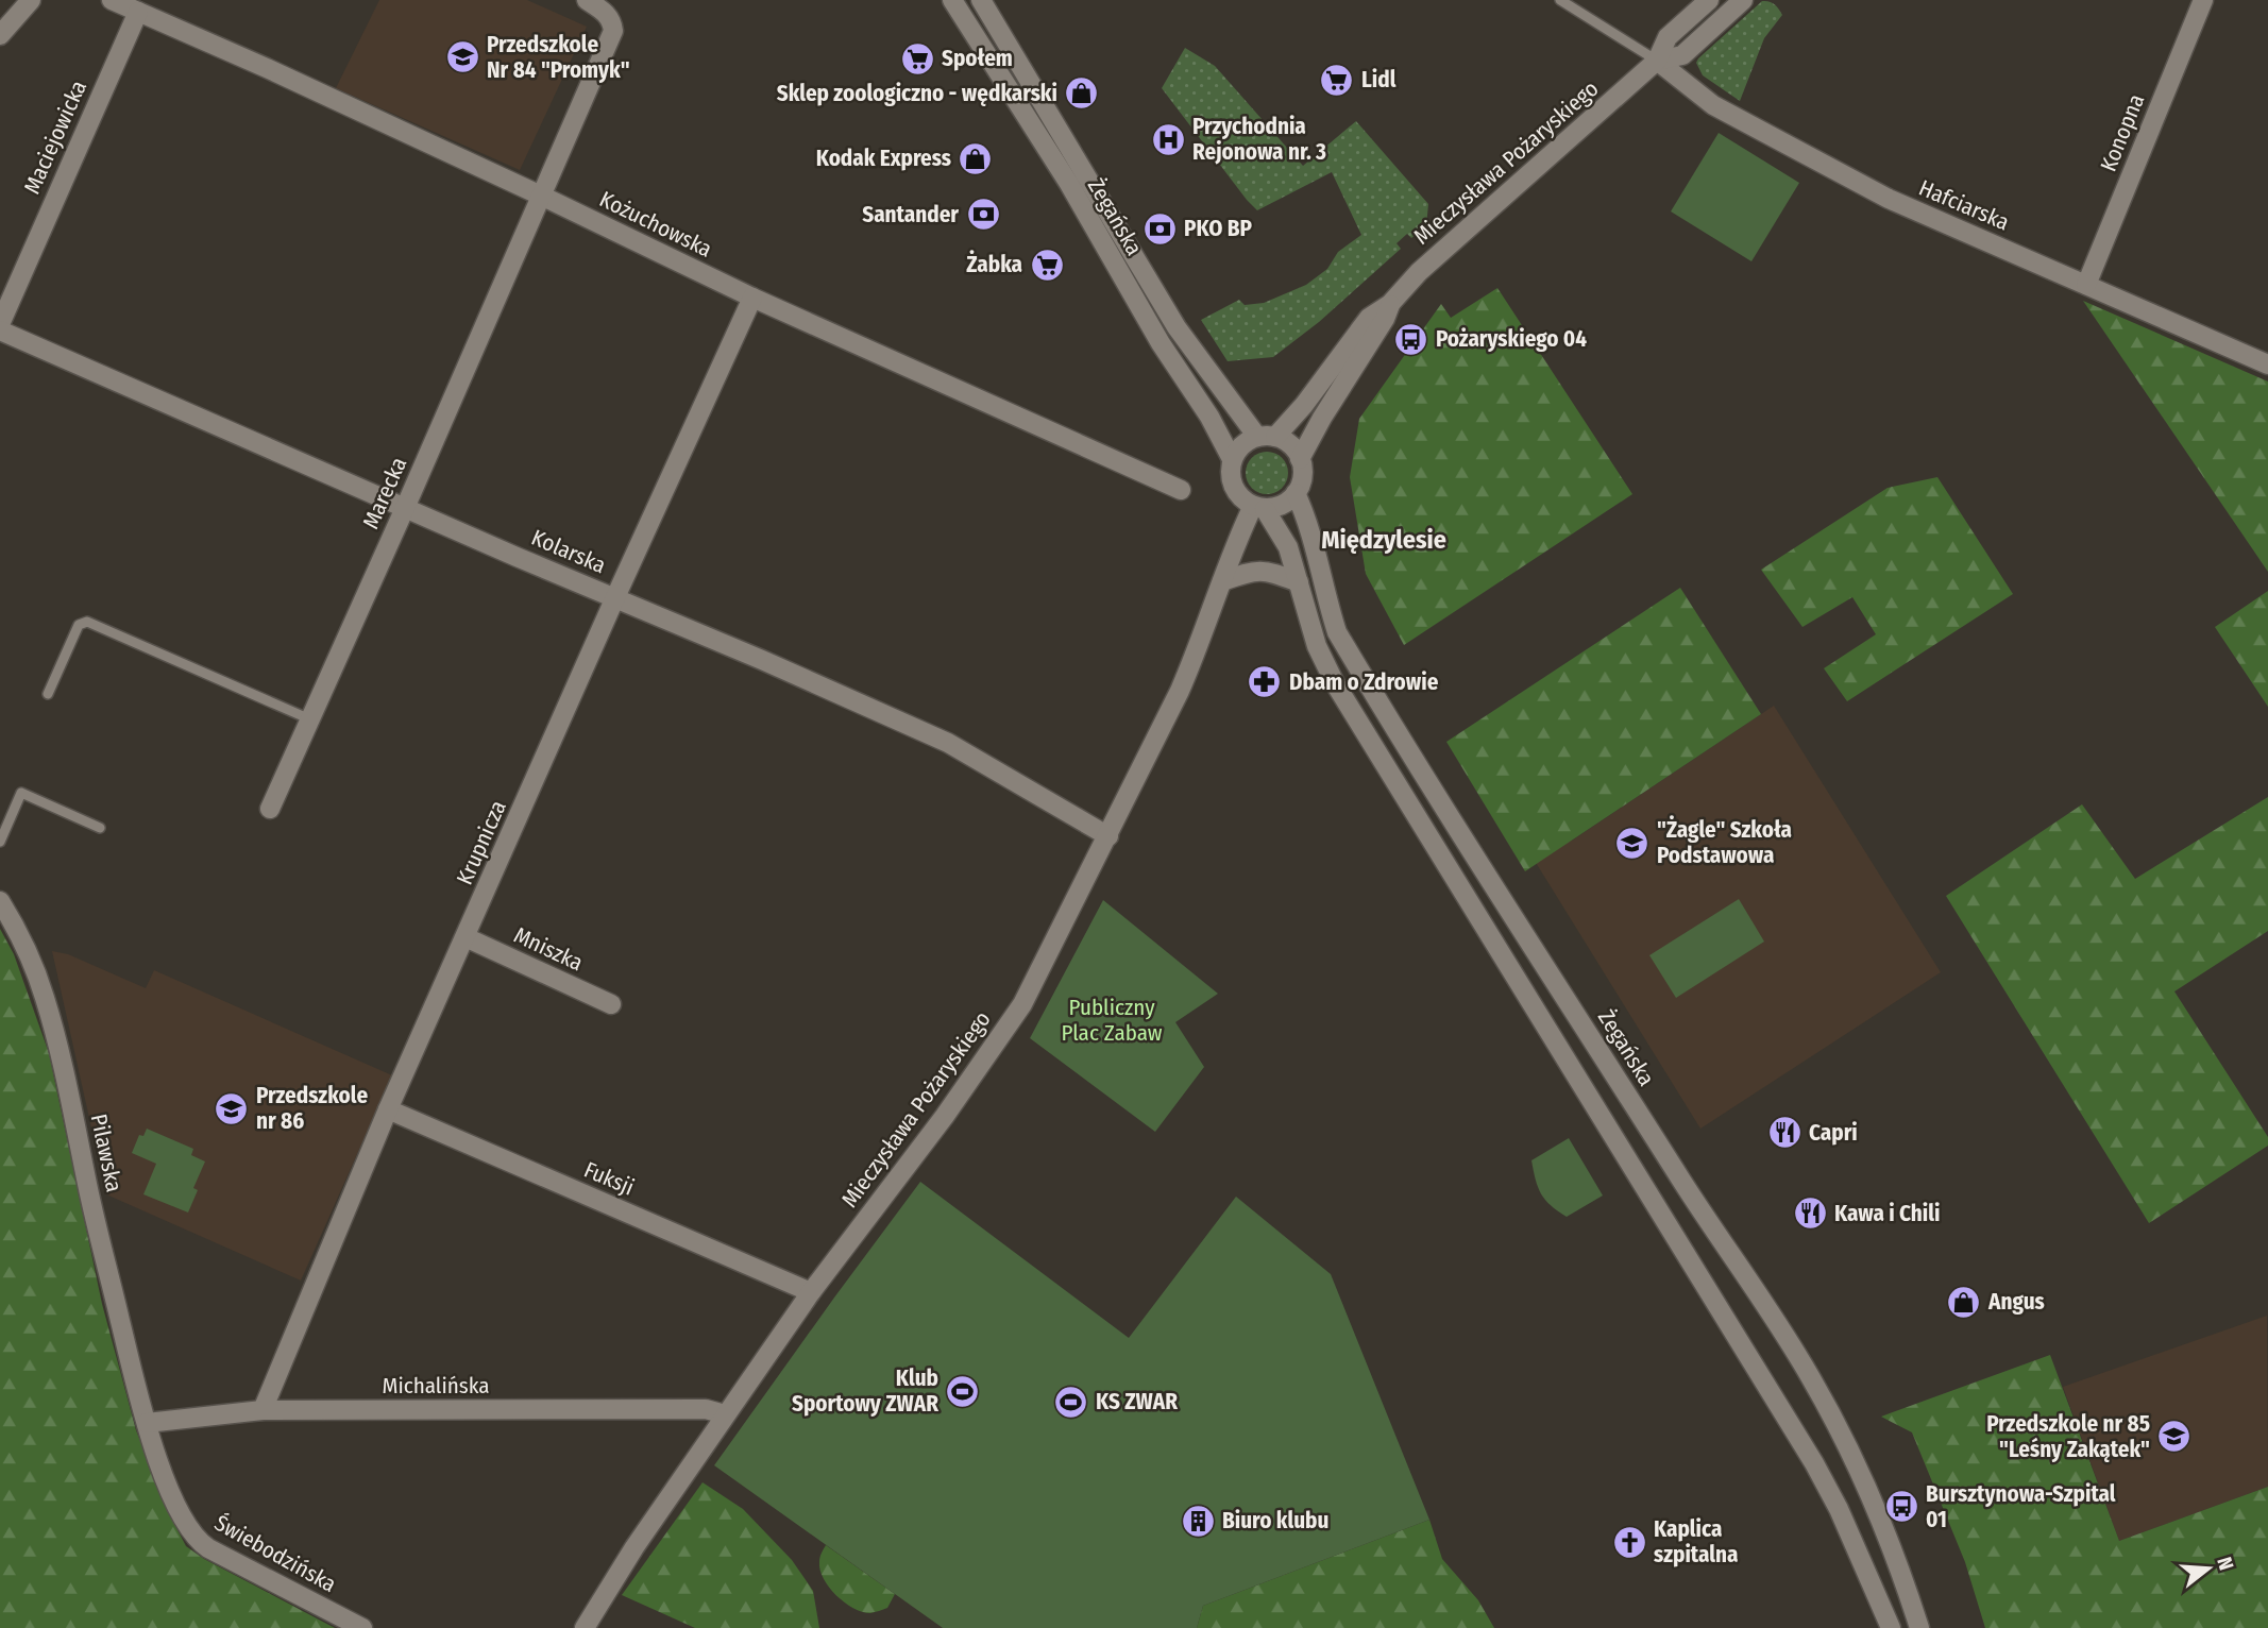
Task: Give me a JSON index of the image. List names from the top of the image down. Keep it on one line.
{"streets":{"street":["Konopna","Maciejowicka","Mieczysława Pożaryskiego","Hafciarska","Żegańska","Kożuchowska","Marecka","Kolarska","Krupnicza","Mniszka","Pilawska","Fuksji","Michalińska","Świebodzińska"]},"crossings":[["Konopna","Hafciarska"],["Maciejowicka","Kożuchowska"],["Mieczysława Pożaryskiego","Hafciarska"],["Mieczysława Pożaryskiego","Żegańska"],["Mieczysława Pożaryskiego","Kolarska"],["Mieczysława Pożaryskiego","Fuksji"],["Mieczysława Pożaryskiego","Michalińska"],["Kożuchowska","Marecka"],["Kożuchowska","Krupnicza"],["Marecka","Kolarska"],["Kolarska","Krupnicza"],["Krupnicza","Mniszka"],["Krupnicza","Fuksji"],["Krupnicza","Michalińska"],["Pilawska","Michalińska"],["Pilawska","Świebodzińska"],["Michalińska","Świebodzińska"]],"districts":["Międzylesie"],"parks":["Publiczny Plac Zabaw"],"places":{"school or university":["Przedszkole Nr 84 \"Promyk\"","\"Żagle\" Szkoła Podstawowa","Przedszkole nr 86","Przedszkole nr 85 \"Leśny Zakątek\""],"supermarket":["Społem","Lidl","Żabka"],"shop":["Sklep zoologiczno - wędkarski","Kodak Express","Angus"],"hospital":["Przychodnia Rejonowa nr. 3"],"bank":["Santander","PKO BP"],"bus stop":["Pożaryskiego 04","Bursztynowa-Szpital 01"],"pharmacy":["Dbam o Zdrowie"],"restaurant":["Capri","Kawa i Chili"],"sports":["Klub Sportowy ZWAR","KS ZWAR"],"building":["Biuro klubu"],"church":["Kaplica szpitalna"]},"north":"right"}
